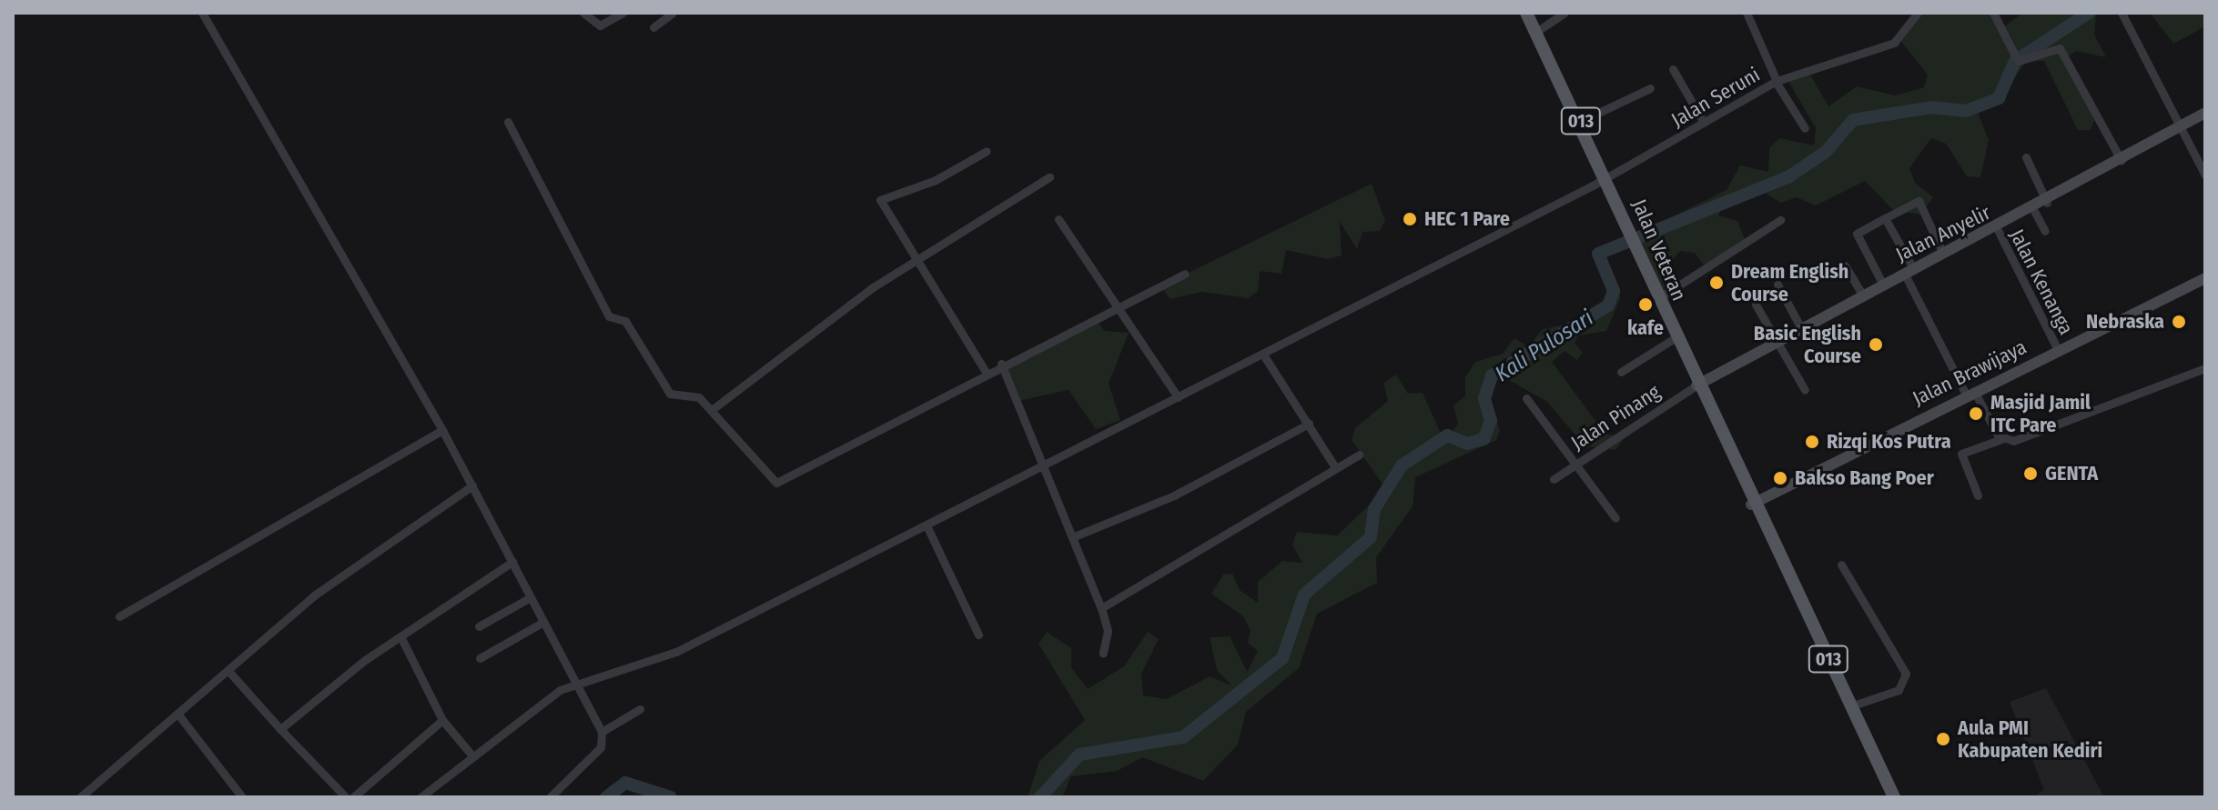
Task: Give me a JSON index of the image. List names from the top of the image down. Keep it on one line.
{"streets":{"main road":["013","Jalan Veteran"],"street":["Jalan Seruni","Jalan Anyelir","Jalan Kenanga","Jalan Brawijaya","Jalan Pinang"]},"crossings":[["Jalan Seruni","Jalan Veteran"],["013","Jalan Veteran"],["013","Jalan Brawijaya"],["Jalan Anyelir","Jalan Veteran"],["Jalan Anyelir","Jalan Kenanga"],["Jalan Anyelir","Jalan Pinang"],["Jalan Veteran","Jalan Brawijaya"],["Jalan Veteran","Jalan Pinang"],["Jalan Kenanga","Jalan Brawijaya"]],"water":["Kali Pulosari"],"places":["HEC 1 Pare","Dream English Course","kafe","Nebraska","Basic English Course","Masjid Jamil ITC Pare","Rizqi Kos Putra","GENTA","Bakso Bang Poer","Aula PMI Kabupaten Kediri"]}
